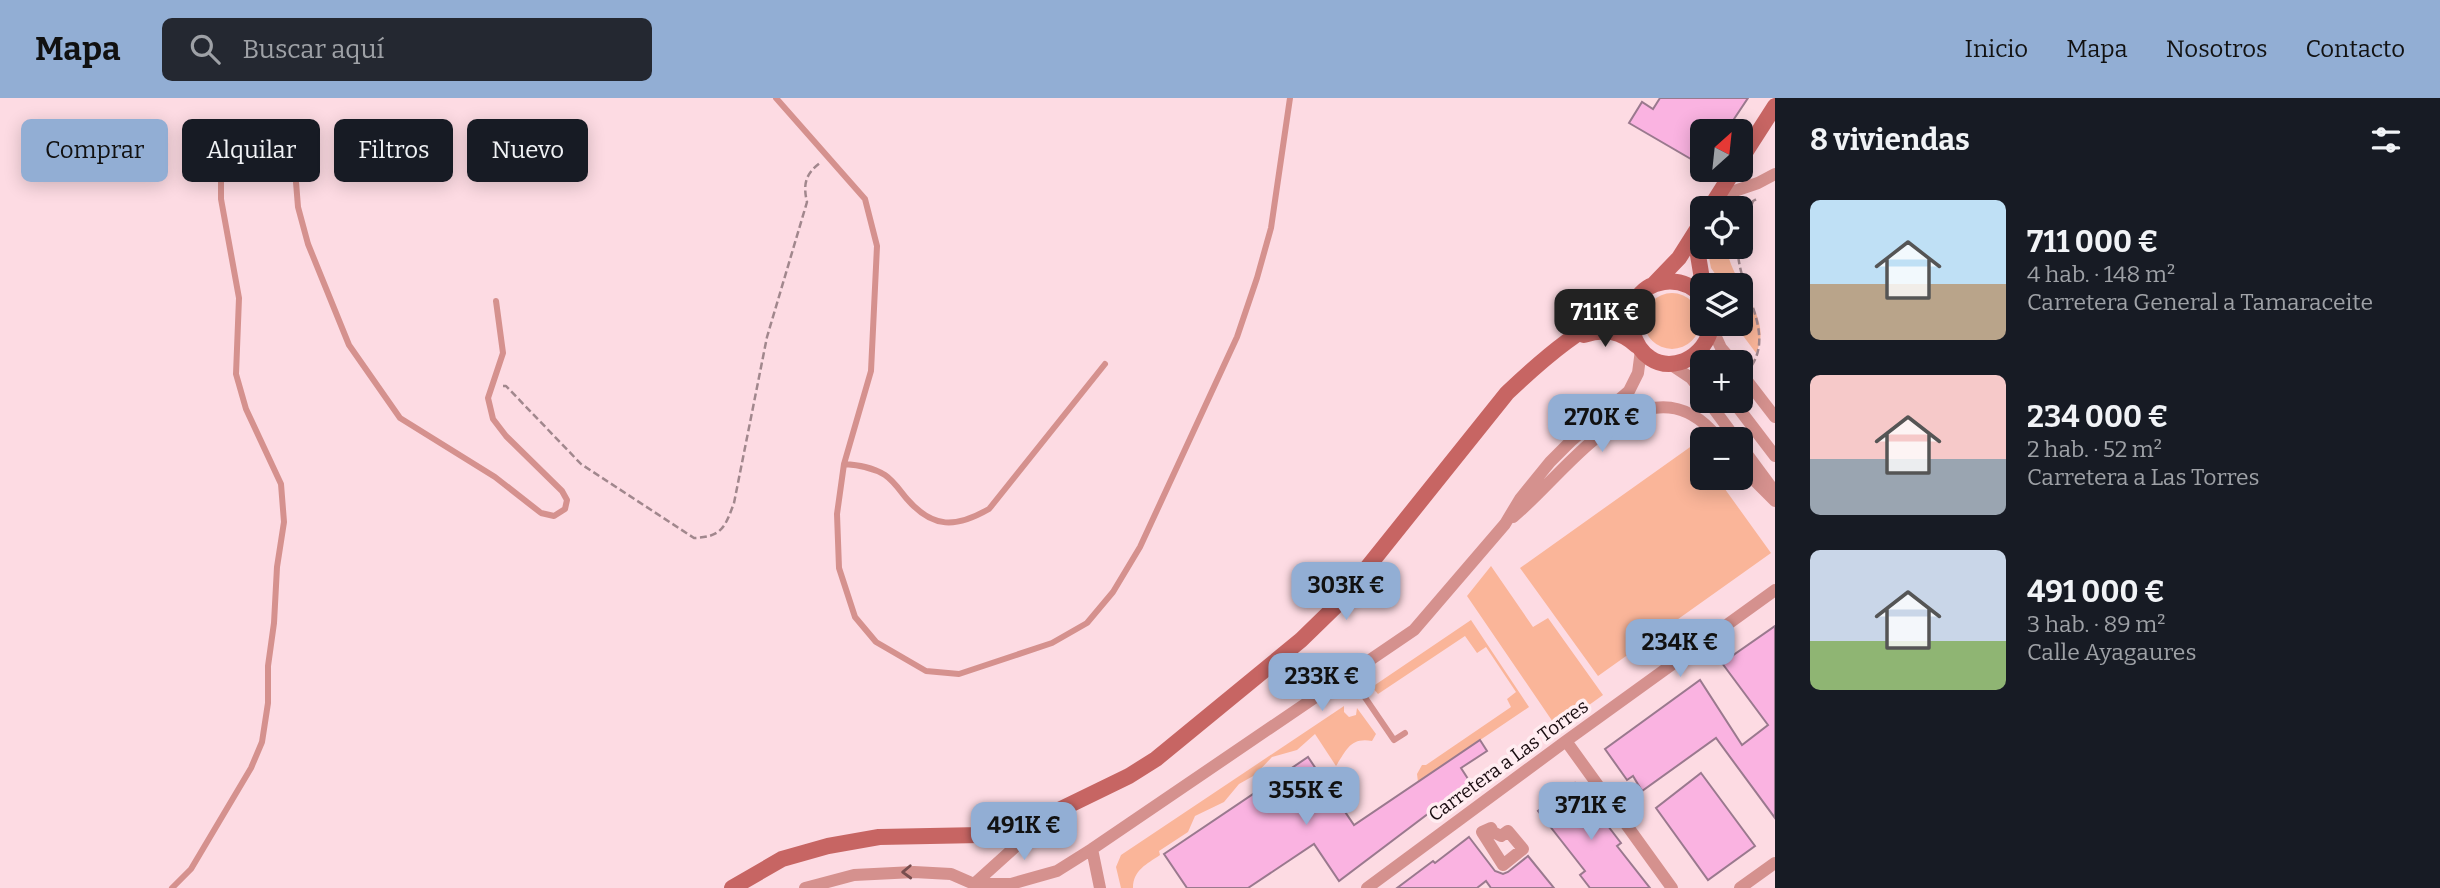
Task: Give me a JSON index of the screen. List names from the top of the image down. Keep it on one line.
{"streets":{"street":["Carretera a Las Torres"]},"north":"top right","page":{"header":"Mapa","search":"Buscar aquí","nav":["Inicio","Mapa","Nosotros","Contacto"],"heading":"8 viviendas","map_buttons":["+","−"],"chip":["Comprar","Alquilar","Filtros","Nuevo"],"list":[{"name":"711 000 €","note":"4 hab. · 148 m² · Carretera General a Tamaraceite"},{"name":"234 000 €","note":"2 hab. · 52 m² · Carretera a Las Torres"},{"name":"491 000 €","note":"3 hab. · 89 m² · Calle Ayagaures"}],"price":["711K €","270K €","303K €","234K €","233K €","355K €","371K €","491K €"]}}
